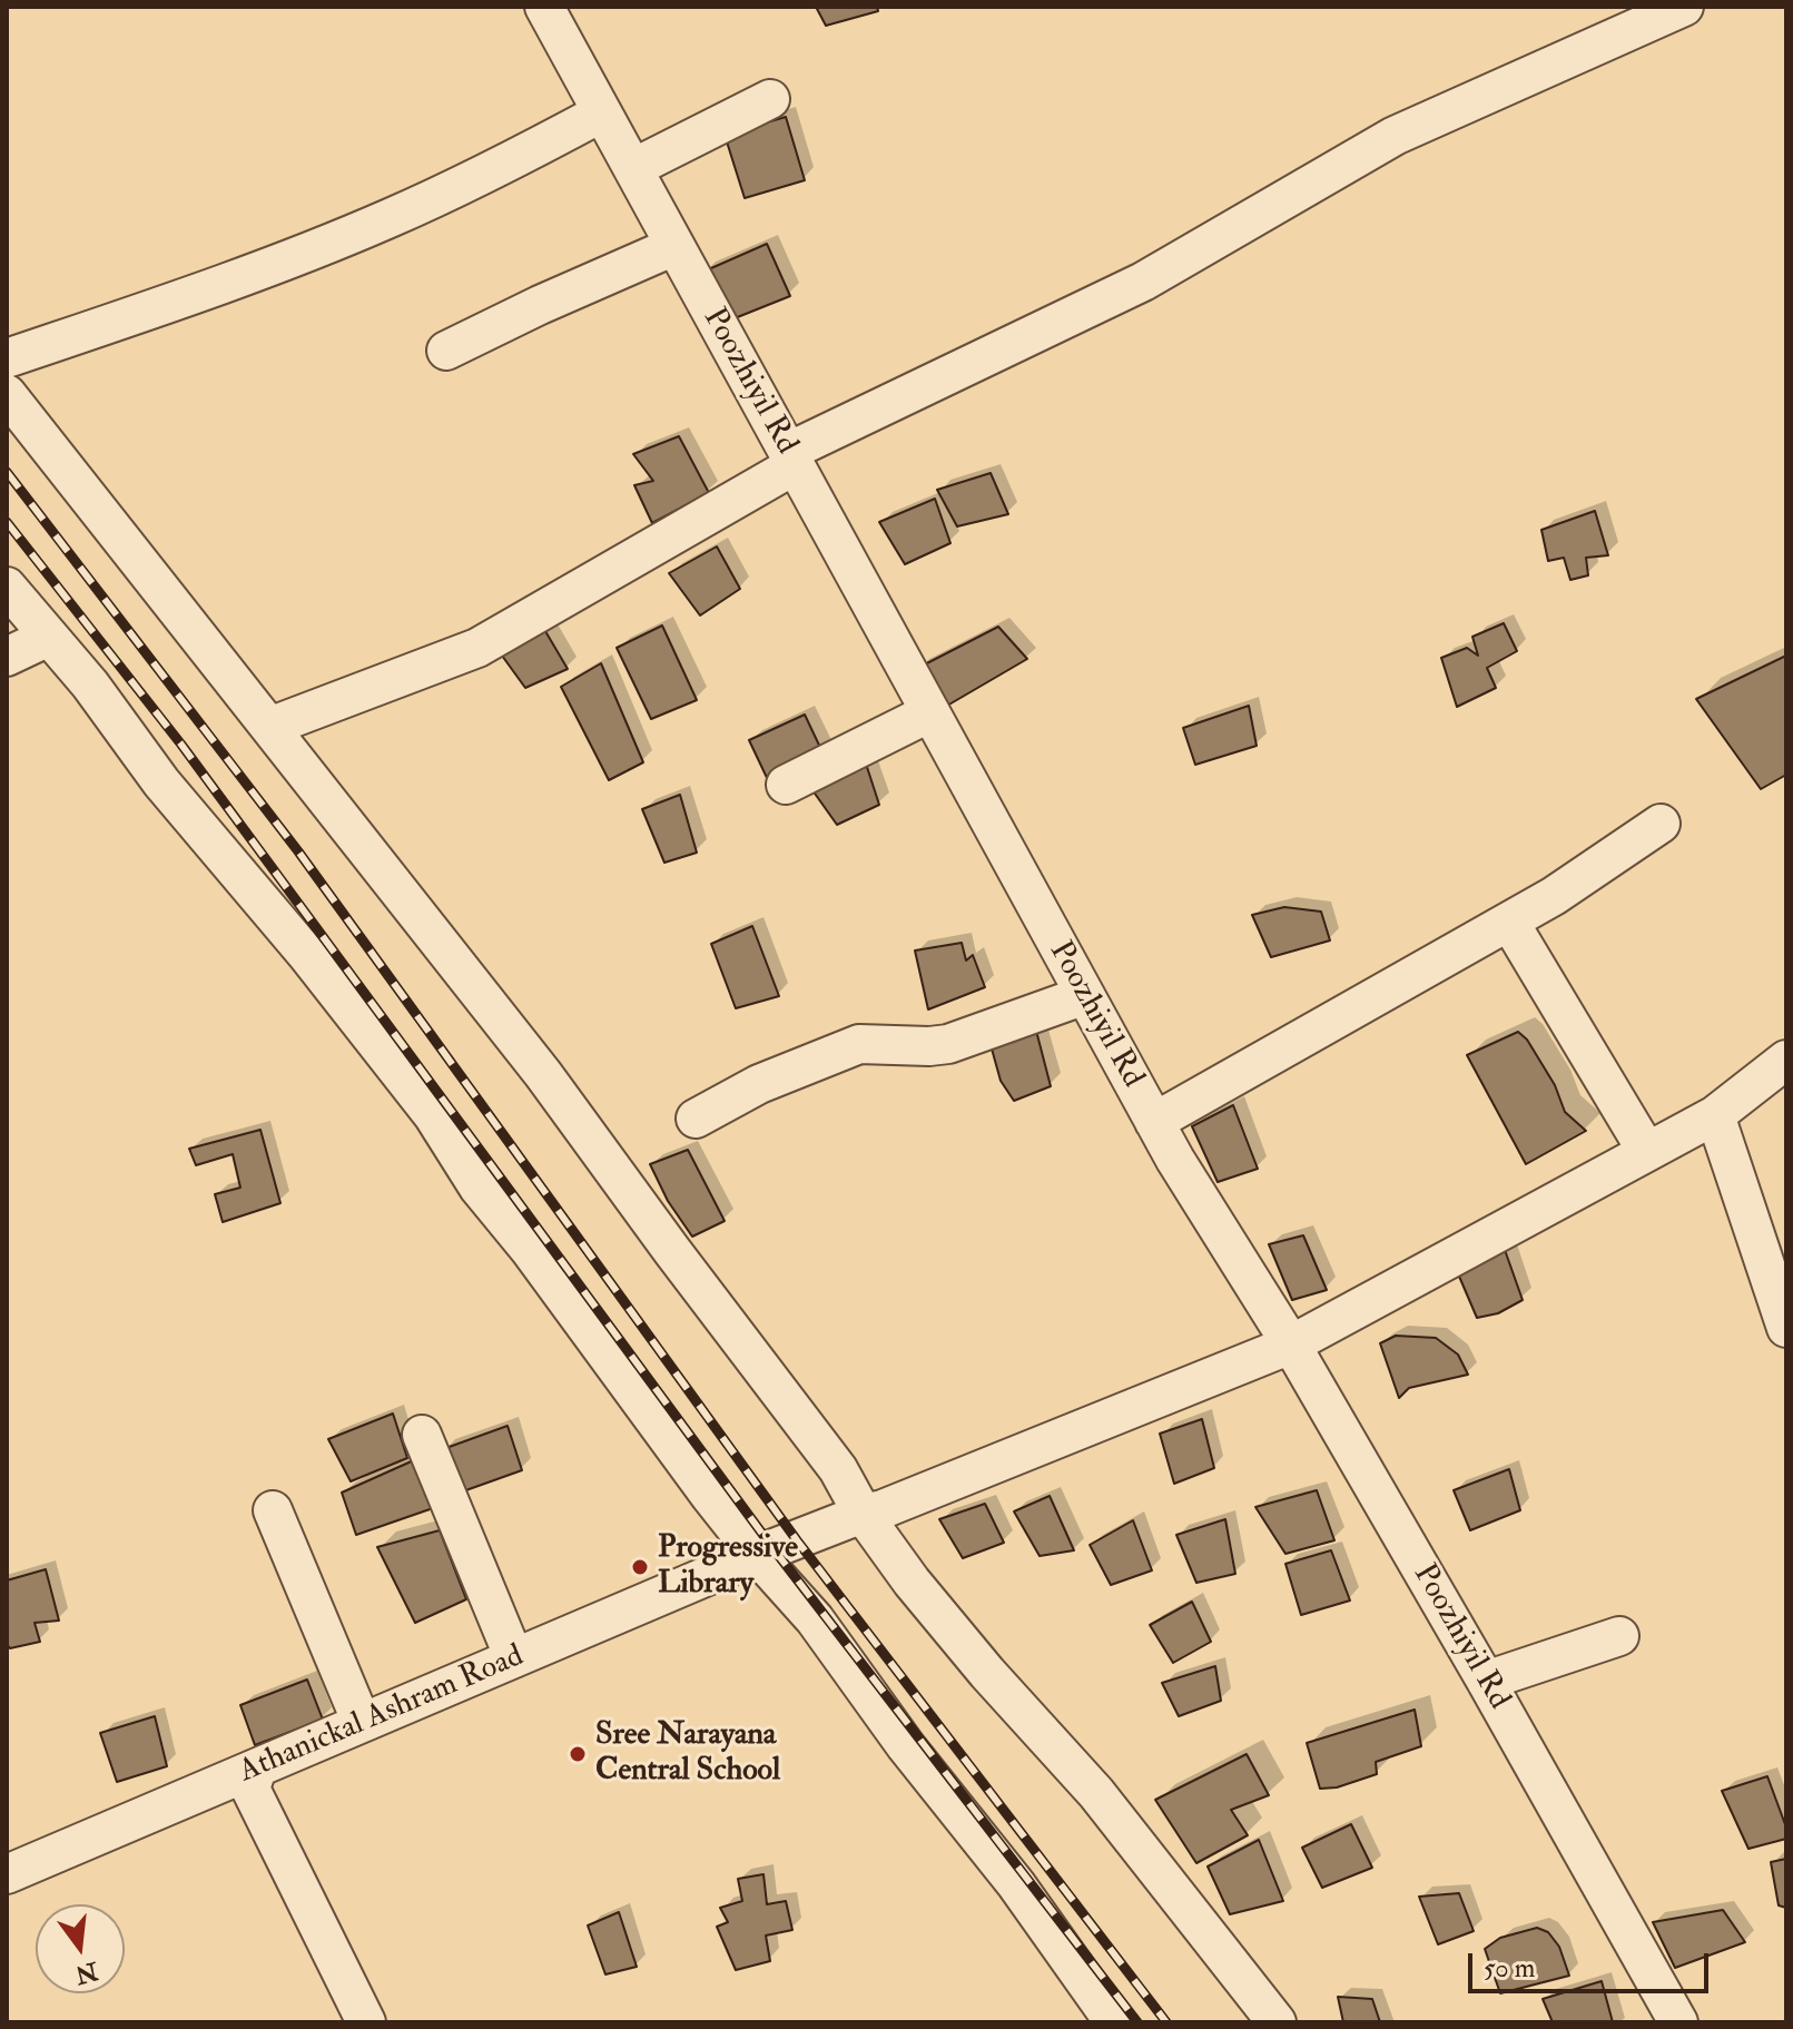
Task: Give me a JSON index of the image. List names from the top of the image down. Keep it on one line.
{"streets":{"street":["Poozhiyil Rd","Athanickal Ashram Road"]},"crossings":[["Poozhiyil Rd","Athanickal Ashram Road"]],"places":["Progressive Library","Sree Narayana Central School"],"scale_bar":"50 m","north":"bottom"}
